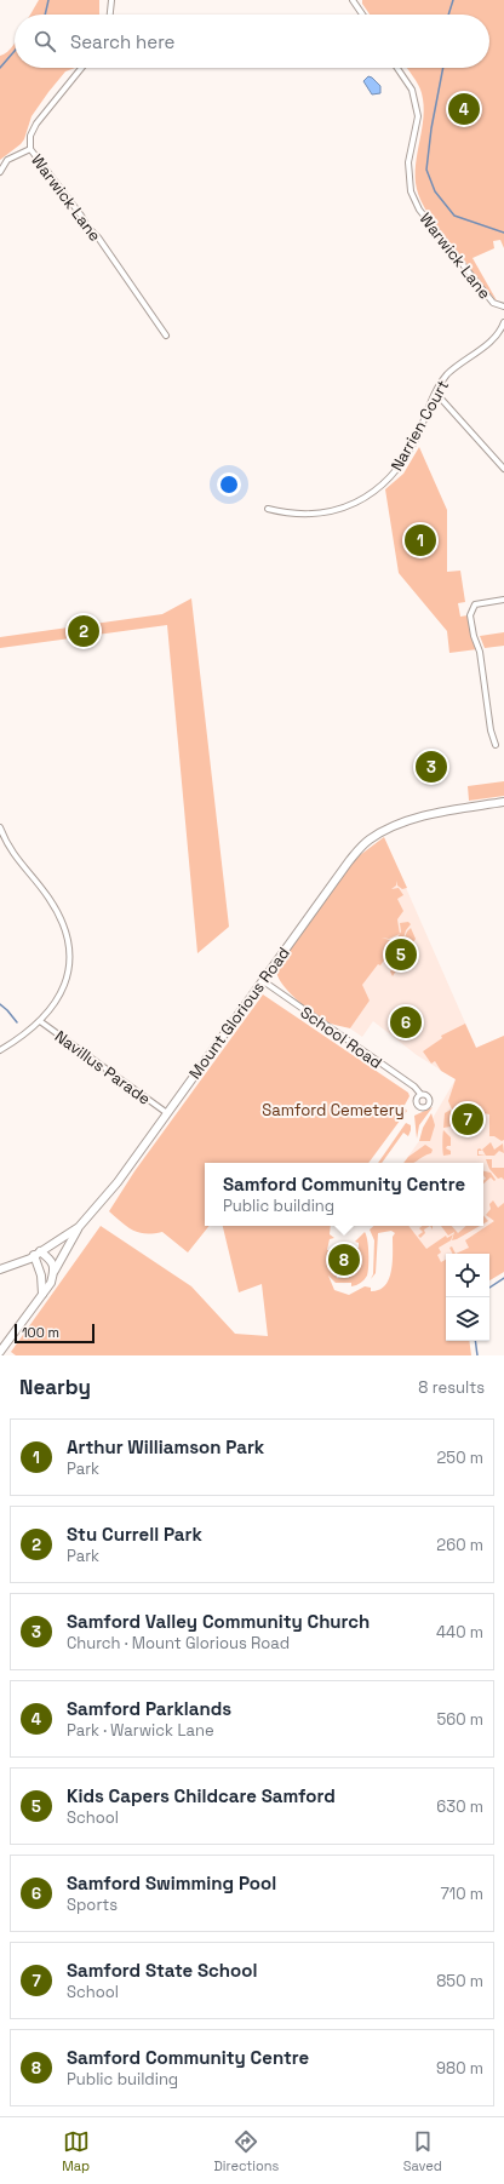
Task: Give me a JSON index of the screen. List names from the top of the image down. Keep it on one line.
{"streets":{"main road":["Mount Glorious Road"],"street":["Warwick Lane","Narrien Court","School Road","Navillus Parade"]},"crossings":[["Mount Glorious Road","School Road"],["Mount Glorious Road","Navillus Parade"]],"parks":["Samford Cemetery"],"scale_bar":"100 m","page":{"search":"Search here","pins":["4","1","2","3","5","6","7","8"],"popup":["Samford Community Centre","Public building"],"scale":"100 m","heading":["Nearby","8 results"],"list":[{"mark":"1","name":"Arthur Williamson Park","note":"Park","value":"250 m"},{"mark":"2","name":"Stu Currell Park","note":"Park","value":"260 m"},{"mark":"3","name":"Samford Valley Community Church","note":"Church · Mount Glorious Road","value":"440 m"},{"mark":"4","name":"Samford Parklands","note":"Park · Warwick Lane","value":"560 m"},{"mark":"5","name":"Kids Capers Childcare Samford","note":"School","value":"630 m"},{"mark":"6","name":"Samford Swimming Pool","note":"Sports","value":"710 m"},{"mark":"7","name":"Samford State School","note":"School","value":"850 m"},{"mark":"8","name":"Samford Community Centre","note":"Public building","value":"980 m"}],"nav":["Map","Directions","Saved"]}}
